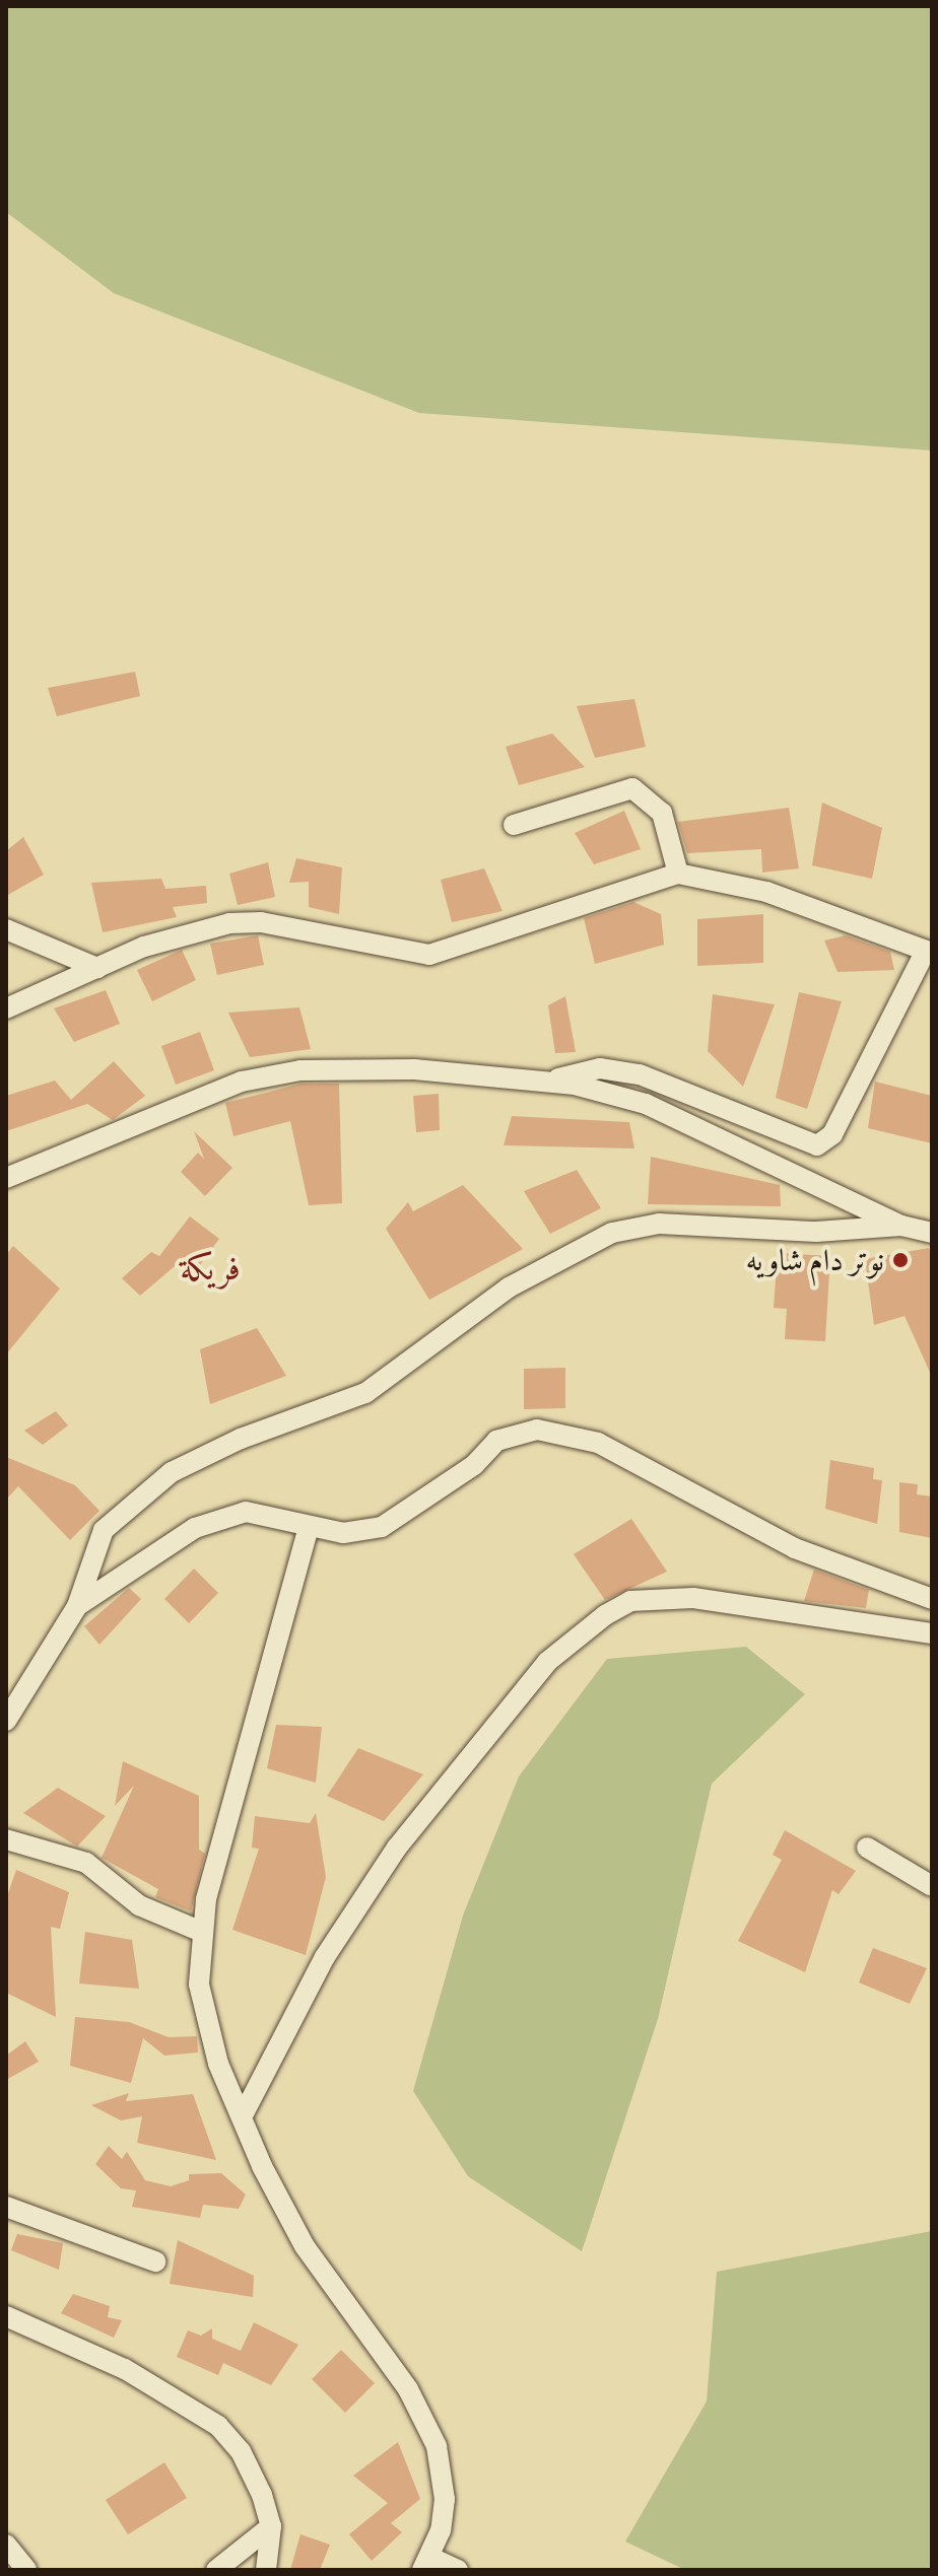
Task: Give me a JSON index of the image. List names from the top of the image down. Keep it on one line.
{"districts":["فريكة"],"places":["نوتر دام شاويه"]}
